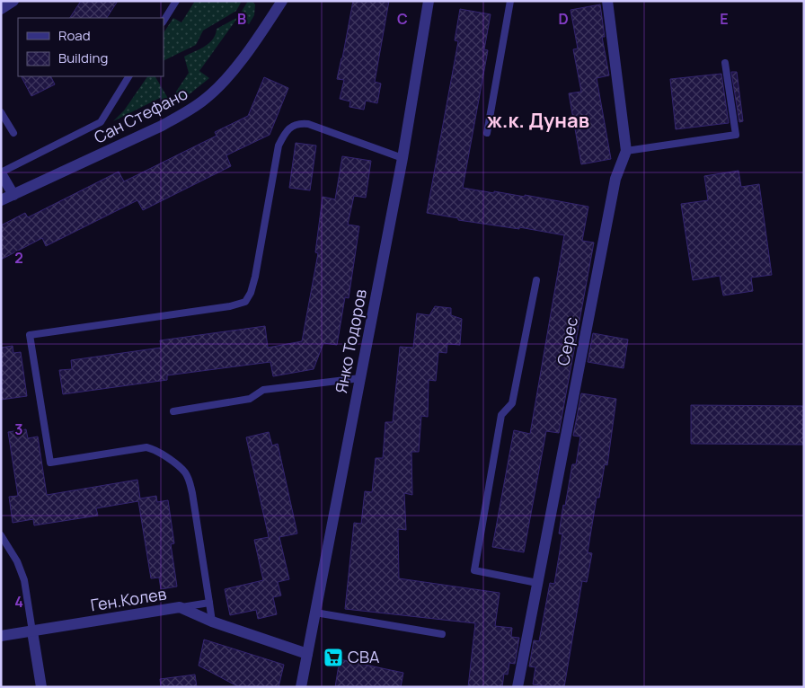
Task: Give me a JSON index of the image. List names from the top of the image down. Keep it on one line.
{"streets":{"street":["Сан Стефано","Янко Тодоров","Серес","Ген.Колев"]},"crossings":[["Янко Тодоров","Ген.Колев"]],"districts":["ж.к. Дунав"],"places":{"supermarket":["CBA"]},"legend":["Road","Building"],"grid":{"columns":["B","C","D","E"],"rows":["2","3","4"]}}
